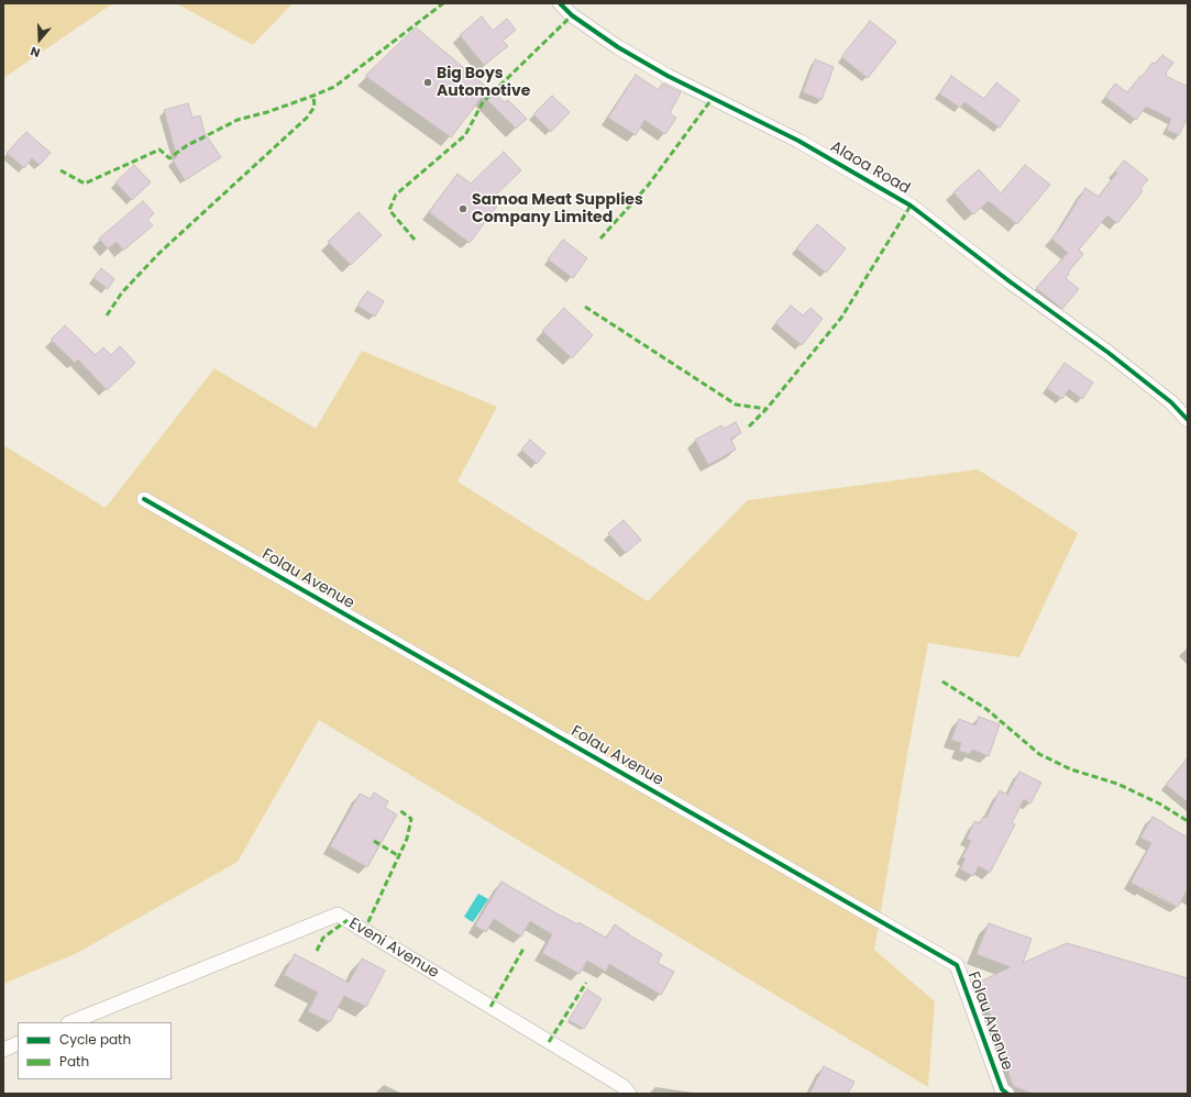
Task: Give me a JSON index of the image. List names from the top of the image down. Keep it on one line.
{"streets":{"street":["Alaoa Road","Folau Avenue","Eveni Avenue"]},"places":["Big Boys Automotive","Samoa Meat Supplies Company Limited"],"legend":["Cycle path","Path"],"north":"bottom"}
